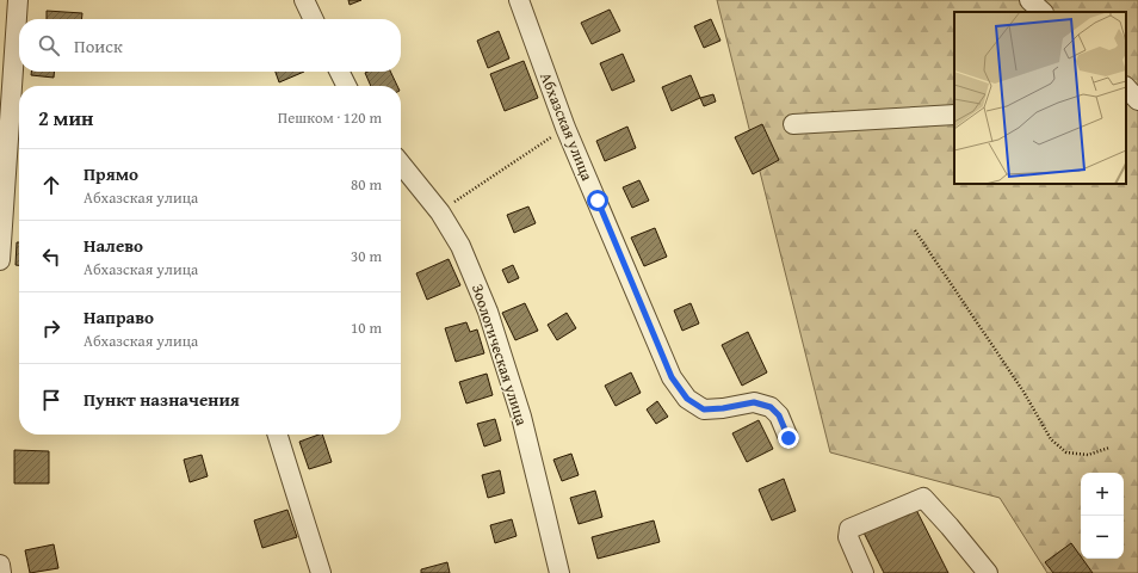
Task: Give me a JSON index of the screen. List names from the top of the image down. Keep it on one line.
{"streets":{"street":["Абхазская улица","Зоологическая улица"]},"page":{"search":"Поиск","heading":["2 мин","Пешком · 120 m"],"list":[["Прямо","Абхазская улица","80 m"],["Налево","Абхазская улица","30 m"],["Направо","Абхазская улица","10 m"],"Пункт назначения"],"map_buttons":["+","−"]}}
